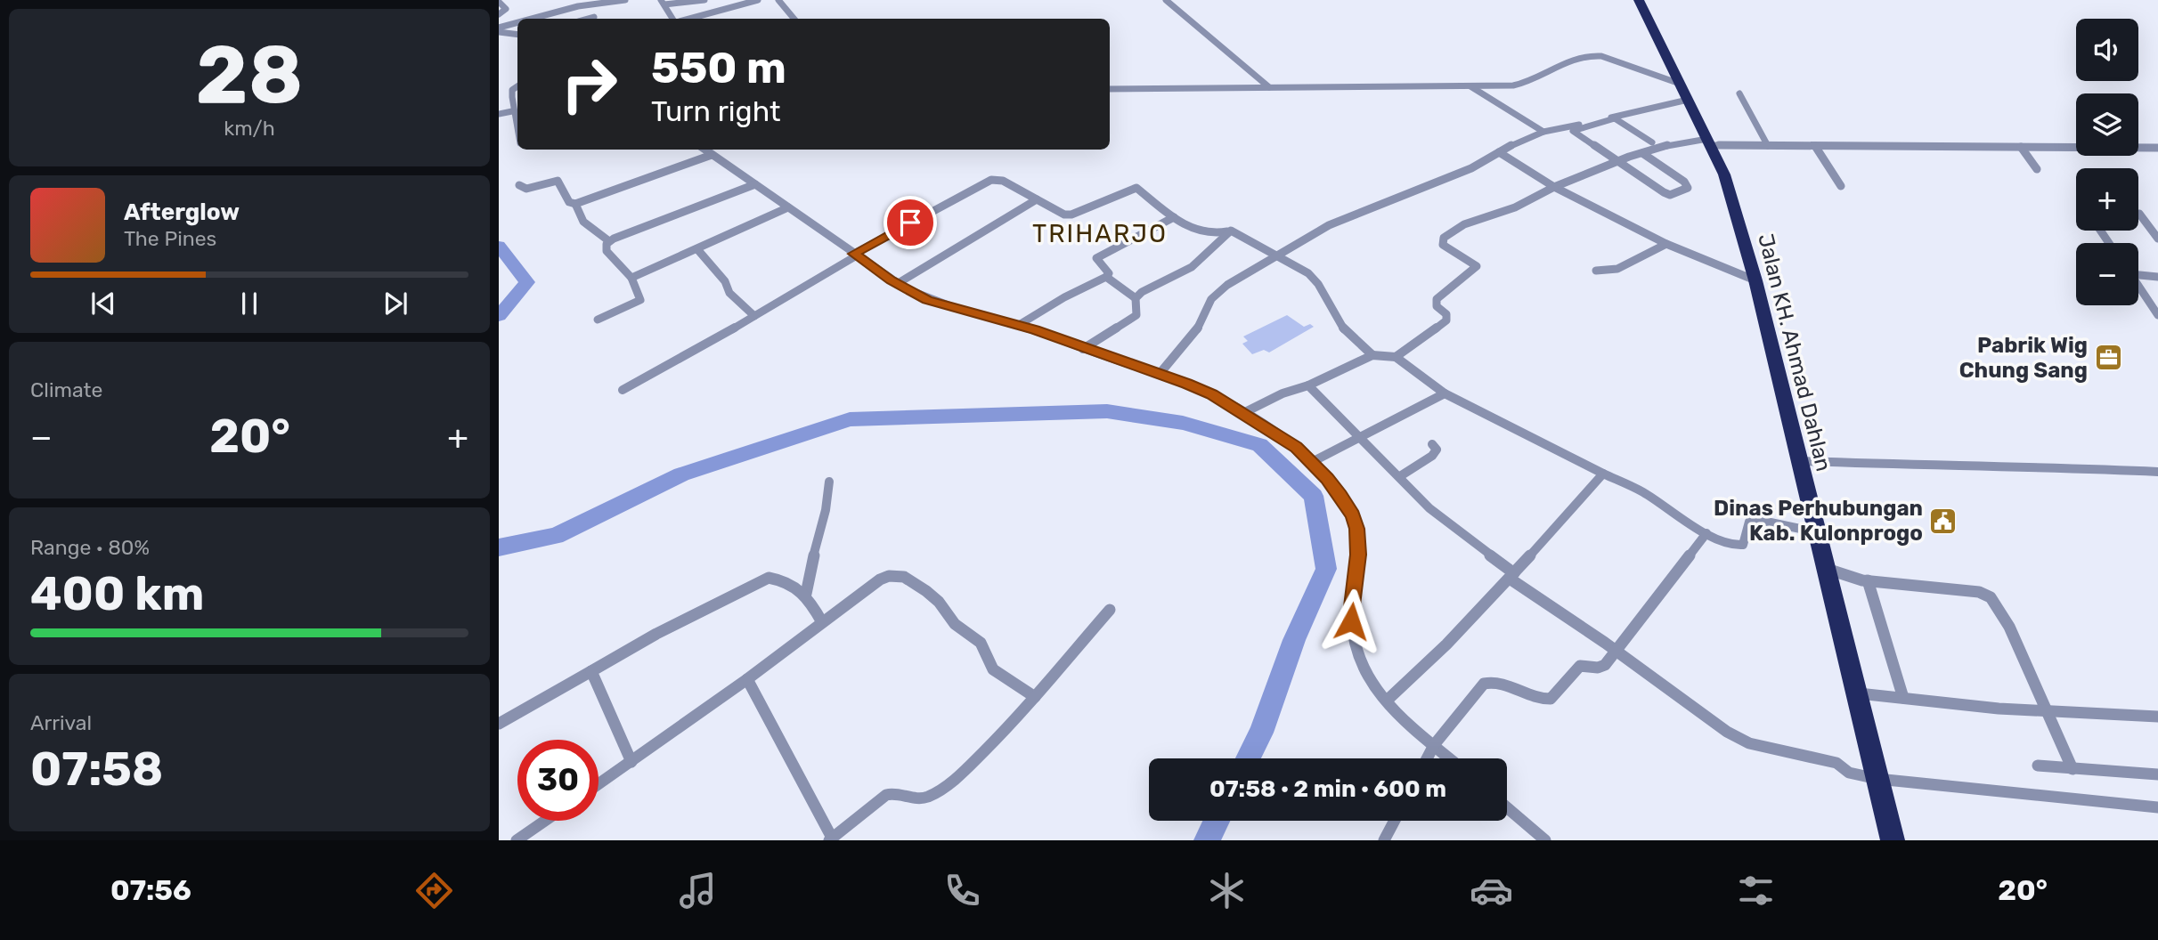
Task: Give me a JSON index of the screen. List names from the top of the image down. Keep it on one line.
{"streets":{"highway":["Jalan KH. Ahmad Dahlan"]},"districts":["TRIHARJO"],"places":{"office":["Pabrik Wig Chung Sang"],"public building":["Dinas Perhubungan Kab. Kulonprogo"]},"page":{"tile":[["28","km/h"],"Climate",["Range · 80%","400 km"],["Arrival","07:58"]],"map_buttons":["+","−"],"turn":["550 m","Turn right"],"song":["Afterglow","The Pines"],"heat":["−","20°","+"],"limit":"30","trip":"07:58 · 2 min · 600 m","tabs":["07:56","20°"]}}
